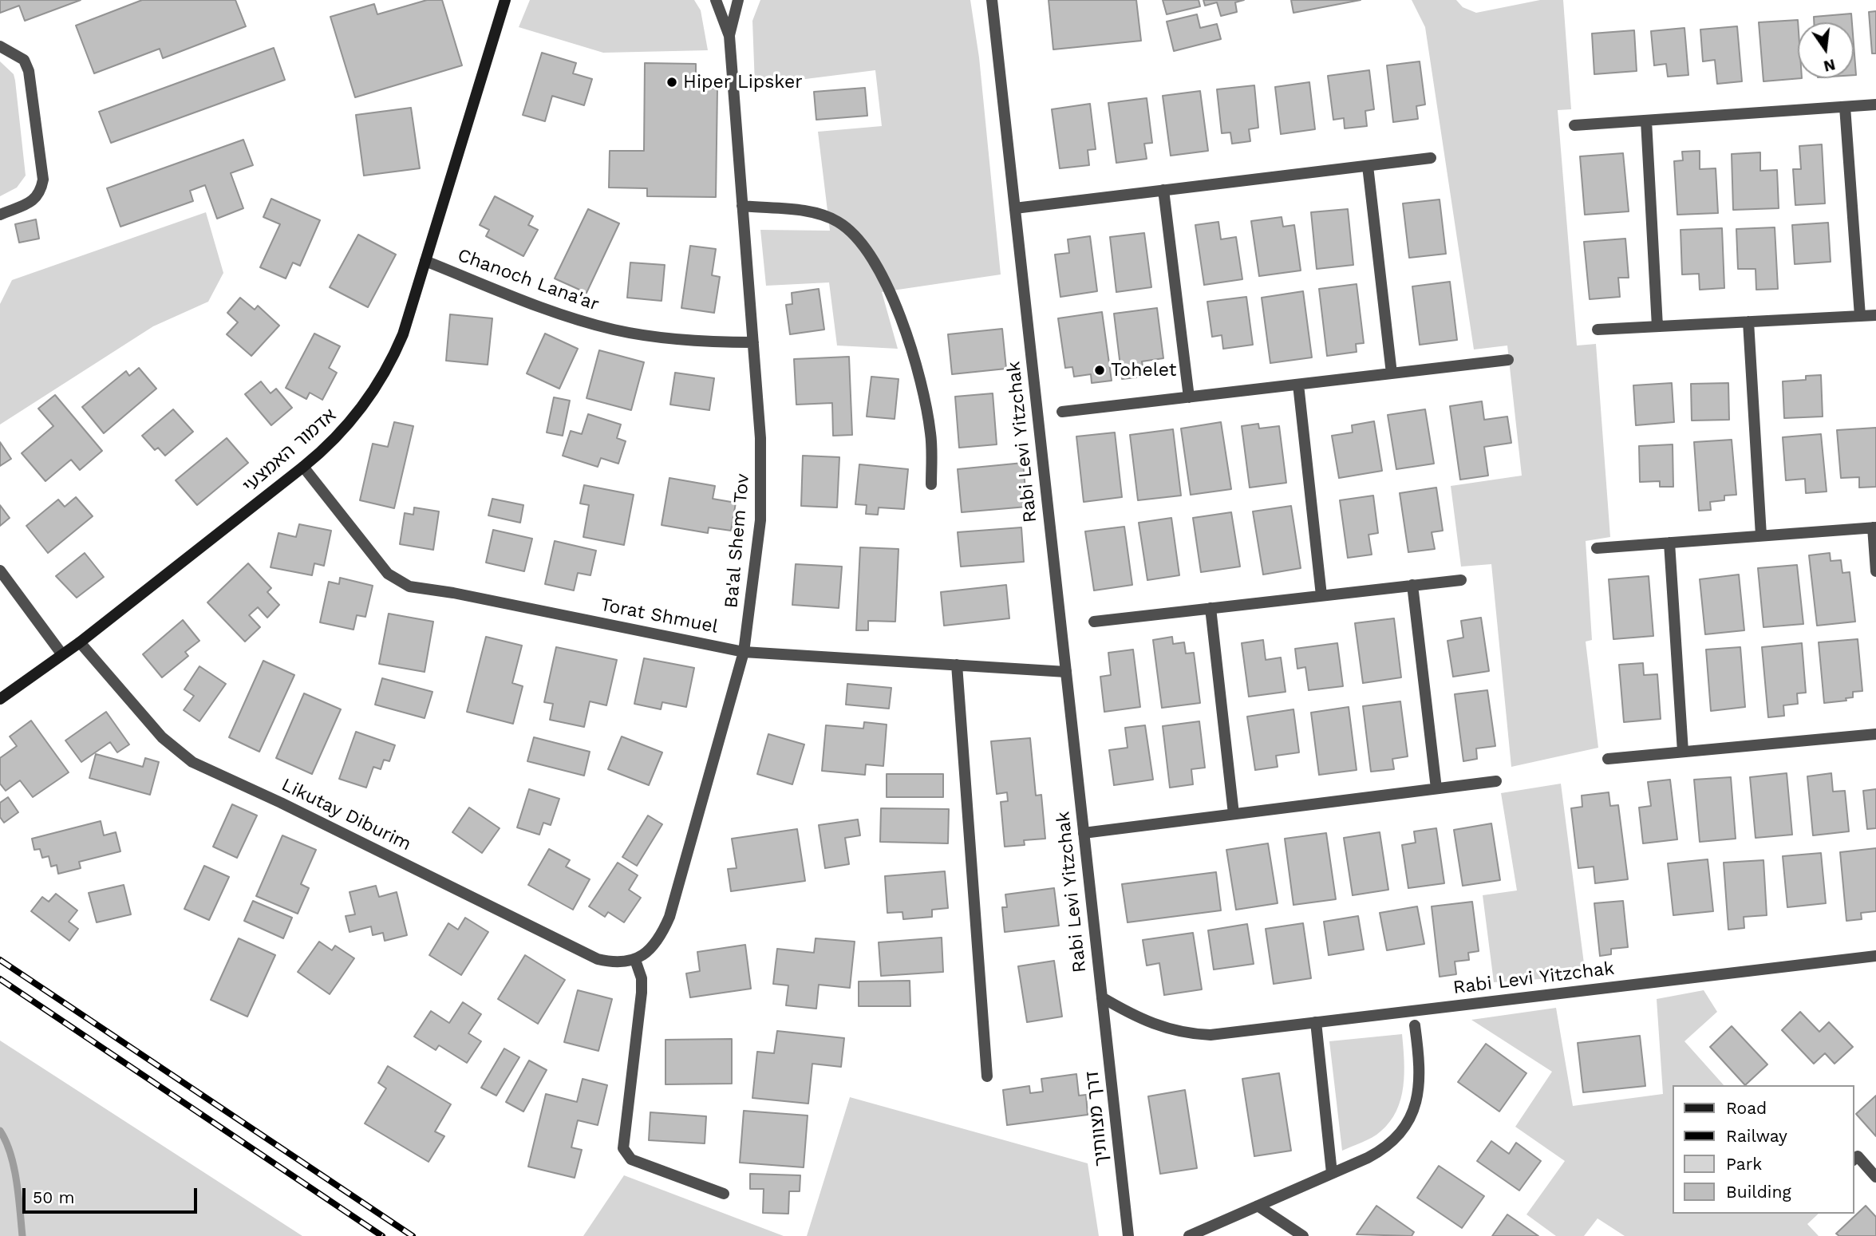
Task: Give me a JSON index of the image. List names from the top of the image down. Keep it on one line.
{"streets":{"main road":["אדמור האמצעי"],"street":["Chanoch Lana'ar","Rabi Levi Yitzchak","Ba'al Shem Tov","Torat Shmuel","Likutay Diburim","דרך מצוותיך"]},"crossings":[["Chanoch Lana'ar","אדמור האמצעי"],["Chanoch Lana'ar","Ba'al Shem Tov"],["Rabi Levi Yitzchak","Torat Shmuel"],["Rabi Levi Yitzchak","דרך מצוותיך"],["אדמור האמצעי","Torat Shmuel"],["אדמור האמצעי","Likutay Diburim"],["Ba'al Shem Tov","Torat Shmuel"],["Ba'al Shem Tov","Likutay Diburim"]],"places":["Hiper Lipsker","Tohelet"],"legend":["Road","Railway","Park","Building"],"scale_bar":"50 m","north":"bottom"}
